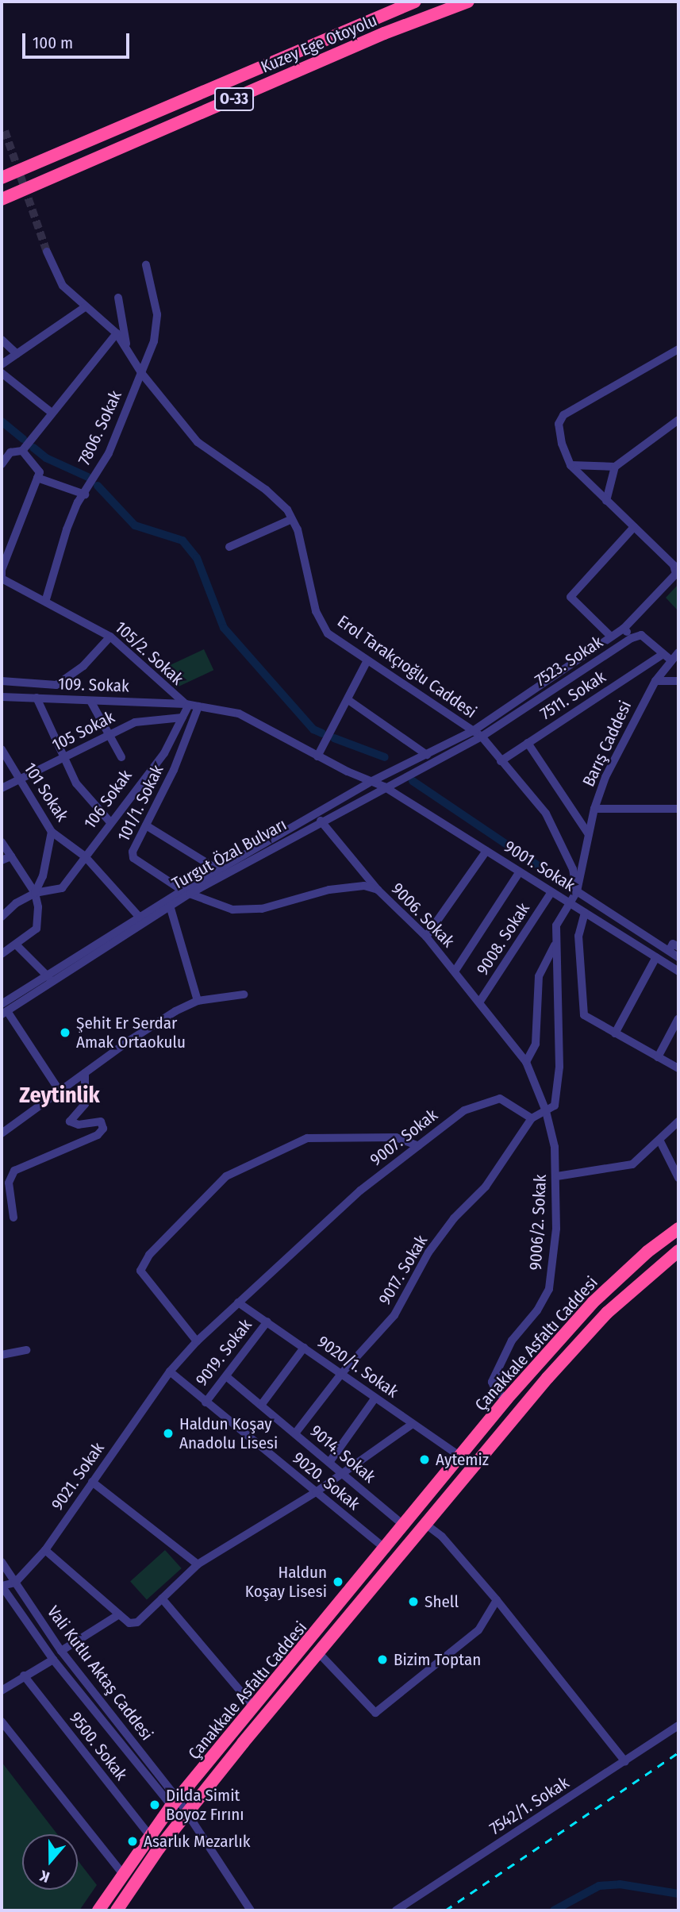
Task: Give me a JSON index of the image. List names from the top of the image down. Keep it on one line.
{"streets":{"highway":["Kuzey Ege Otoyolu","O-33","Çanakkale Asfaltı Caddesi"],"street":["7806. Sokak","105/2. Sokak","7523. Sokak","Erol Tarakçıoğlu Caddesi","109. Sokak","7511. Sokak","105 Sokak","Barış Caddesi","101 Sokak","106 Sokak","101/1. Sokak","Turgut Özal Bulvarı","9001. Sokak","9006. Sokak","9008. Sokak","9007. Sokak","9006/2. Sokak","9017. Sokak","9019. Sokak","9020/1. Sokak","9014. Sokak","9021. Sokak","9020. Sokak","Vali Kutlu Aktaş Caddesi","9500. Sokak","7542/1. Sokak"]},"crossings":[["7806. Sokak","105/2. Sokak"],["7806. Sokak","Erol Tarakçıoğlu Caddesi"],["105/2. Sokak","109. Sokak"],["105/2. Sokak","106 Sokak"],["105/2. Sokak","101/1. Sokak"],["105/2. Sokak","Turgut Özal Bulvarı"],["105/2. Sokak","9001. Sokak"],["7523. Sokak","Erol Tarakçıoğlu Caddesi"],["7523. Sokak","Turgut Özal Bulvarı"],["Erol Tarakçıoğlu Caddesi","7511. Sokak"],["Erol Tarakçıoğlu Caddesi","Barış Caddesi"],["Erol Tarakçıoğlu Caddesi","Turgut Özal Bulvarı"],["109. Sokak","106 Sokak"],["105 Sokak","101 Sokak"],["105 Sokak","106 Sokak"],["101 Sokak","106 Sokak"],["101 Sokak","Turgut Özal Bulvarı"],["101/1. Sokak","Turgut Özal Bulvarı"],["101/1. Sokak","9006. Sokak"],["Turgut Özal Bulvarı","9001. Sokak"],["Turgut Özal Bulvarı","9006. Sokak"],["9001. Sokak","9008. Sokak"],["9006. Sokak","9008. Sokak"],["9006. Sokak","9006/2. Sokak"],["9007. Sokak","9017. Sokak"],["9007. Sokak","9020/1. Sokak"],["9007. Sokak","9021. Sokak"],["9007. Sokak","9020. Sokak"],["9006/2. Sokak","Çanakkale Asfaltı Caddesi"],["9017. Sokak","9020/1. Sokak"],["9017. Sokak","9014. Sokak"],["Çanakkale Asfaltı Caddesi","9020/1. Sokak"],["Çanakkale Asfaltı Caddesi","9014. Sokak"],["Çanakkale Asfaltı Caddesi","9020. Sokak"],["Çanakkale Asfaltı Caddesi","Vali Kutlu Aktaş Caddesi"],["Çanakkale Asfaltı Caddesi","9500. Sokak"],["9019. Sokak","9020/1. Sokak"],["9019. Sokak","9014. Sokak"],["9019. Sokak","9020. Sokak"],["9021. Sokak","9020. Sokak"],["9021. Sokak","Vali Kutlu Aktaş Caddesi"]],"districts":["Zeytinlik"],"places":["Şehit Er Serdar Amak Ortaokulu","Haldun Koşay Anadolu Lisesi","Aytemiz","Haldun Koşay Lisesi","Shell","Bizim Toptan","Dilda Simit Boyoz Fırını","Asarlık Mezarlık"],"scale_bar":"100 m","north":"bottom"}
